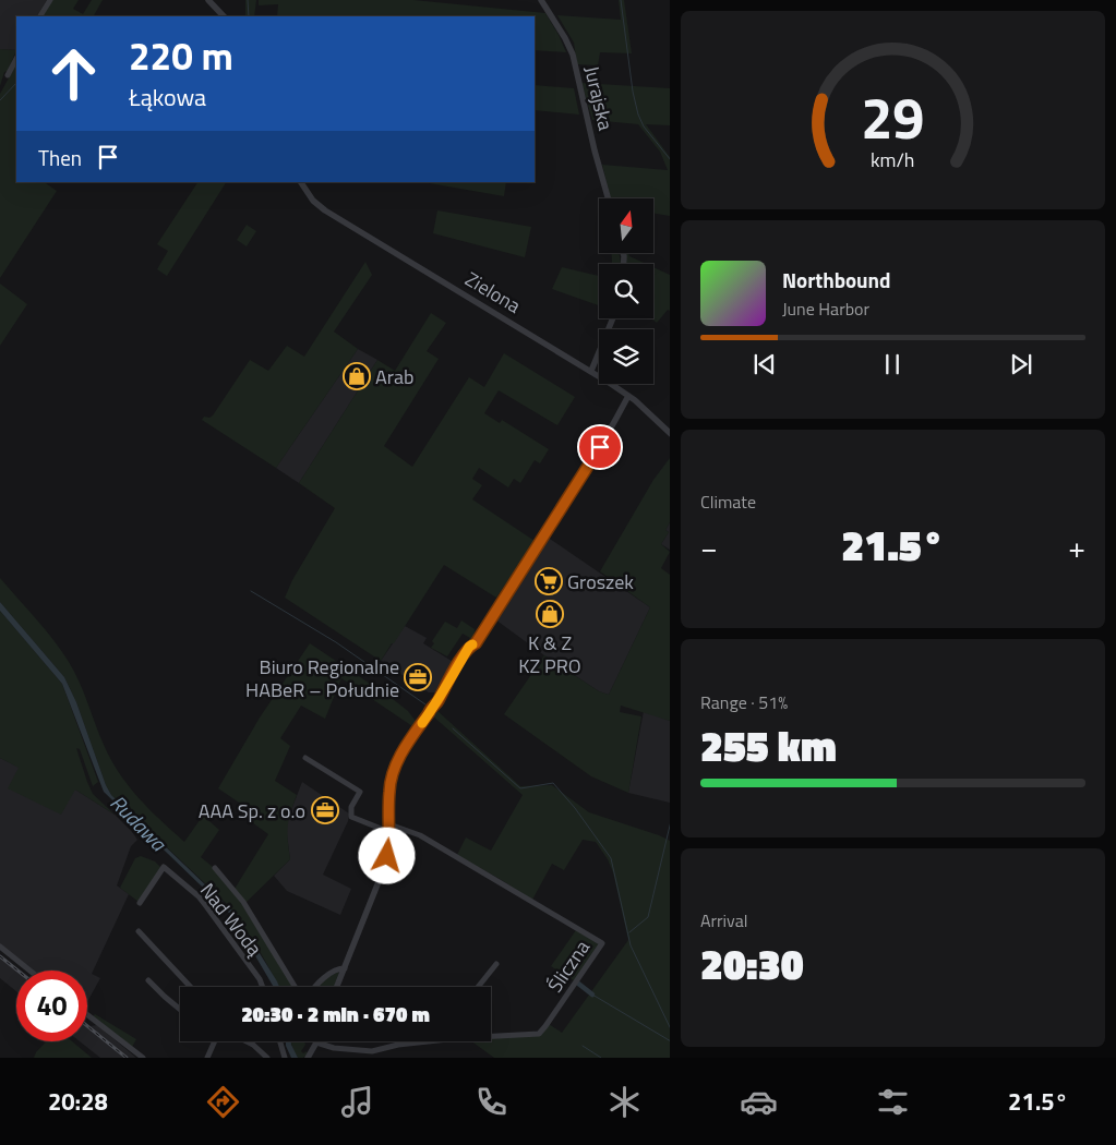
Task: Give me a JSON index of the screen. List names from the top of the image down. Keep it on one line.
{"streets":{"street":["Jurajska","Zielona","Nad Wodą","Śliczna"]},"water":["Rudawa"],"places":{"shop":["Arab","K & Z KZ PRO"],"supermarket":["Groszek"],"office":["Biuro Regionalne HABeR – Południe","AAA Sp. z o.o"]},"north":"top","page":{"turn":["220 m","Łąkowa"],"then":"Then","song":["Northbound","June Harbor"],"tile":["Climate",["Range · 51%","255 km"],["Arrival","20:30"]],"heat":["−","21.5°","+"],"limit":"40","trip":"20:30 · 2 min · 670 m","tabs":["20:28","21.5°"],"gauge":["29","km/h"]}}
